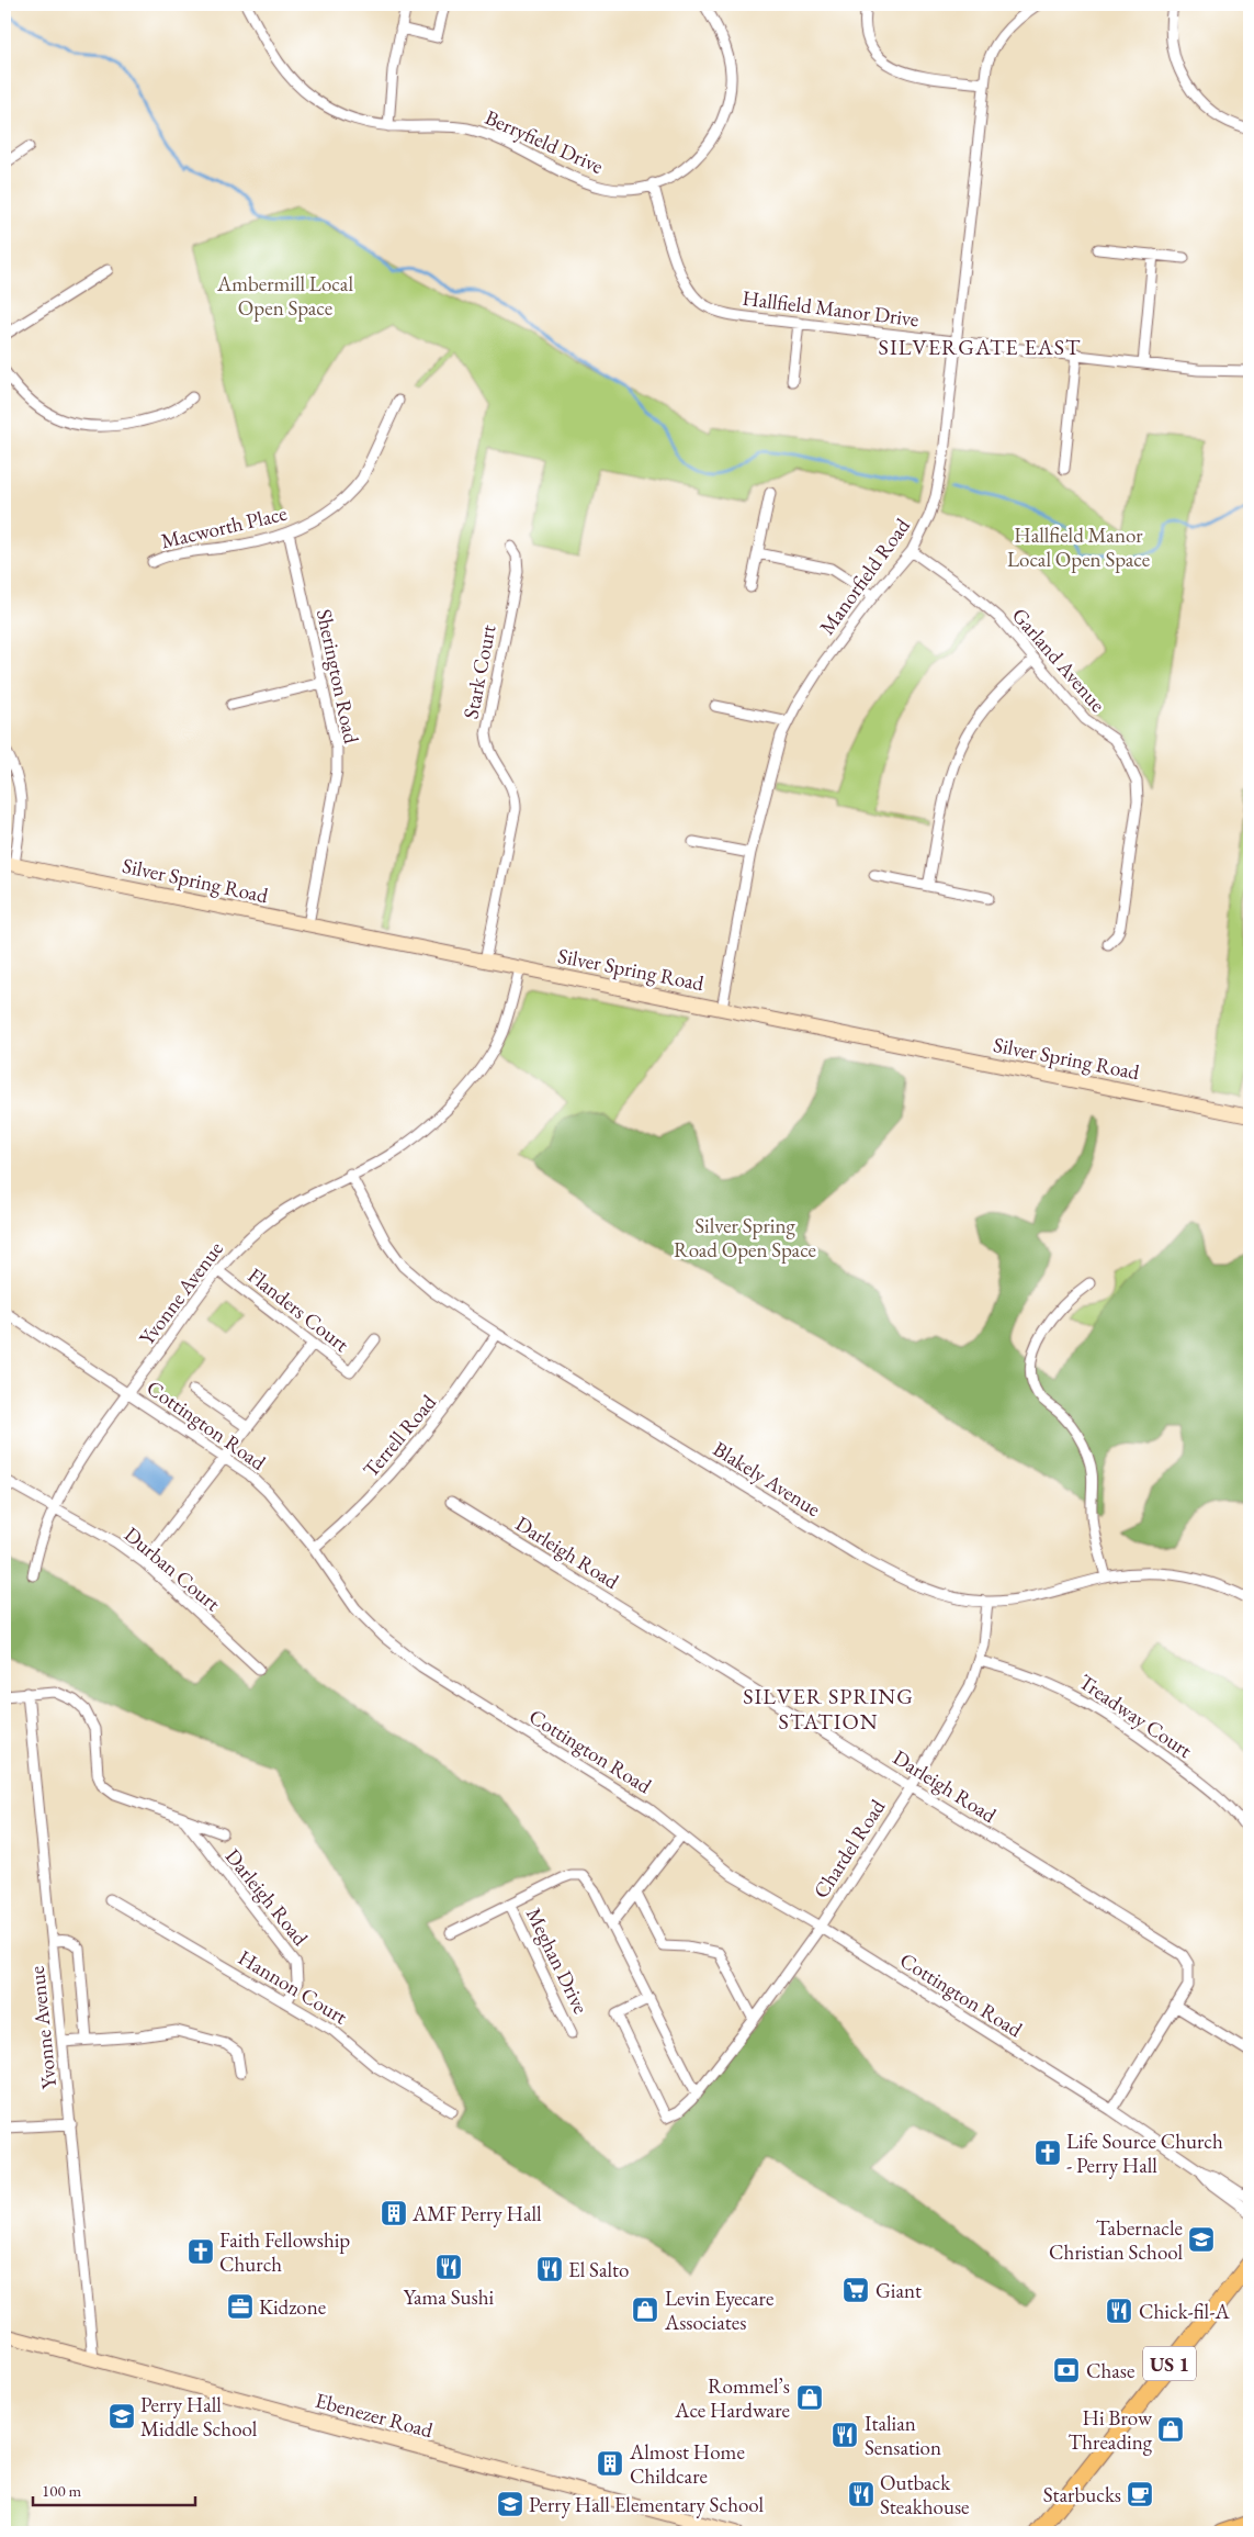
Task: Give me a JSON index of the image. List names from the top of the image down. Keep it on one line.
{"streets":{"highway":["US 1"],"main road":["Silver Spring Road","Ebenezer Road"],"street":["Berryfield Drive","Hallfield Manor Drive","Macworth Place","Manorfield Road","Garland Avenue","Stark Court","Sherington Road","Yvonne Avenue","Flanders Court","Cottington Road","Terrell Road","Blakely Avenue","Darleigh Road","Durban Court","Treadway Court","Chardel Road","Meghan Drive","Hannon Court"]},"crossings":[["Berryfield Drive","Hallfield Manor Drive"],["Hallfield Manor Drive","Manorfield Road"],["Macworth Place","Sherington Road"],["Manorfield Road","Garland Avenue"],["Manorfield Road","Silver Spring Road"],["Stark Court","Silver Spring Road"],["Sherington Road","Silver Spring Road"],["Silver Spring Road","Yvonne Avenue"],["Yvonne Avenue","Flanders Court"],["Yvonne Avenue","Cottington Road"],["Yvonne Avenue","Blakely Avenue"],["Yvonne Avenue","Darleigh Road"],["Yvonne Avenue","Durban Court"],["Yvonne Avenue","Ebenezer Road"],["Cottington Road","Terrell Road"],["Cottington Road","Darleigh Road"],["Cottington Road","Chardel Road"],["Terrell Road","Blakely Avenue"],["Blakely Avenue","Chardel Road"],["Darleigh Road","Chardel Road"],["Darleigh Road","Hannon Court"],["Treadway Court","Chardel Road"]],"districts":["SILVERGATE EAST","SILVER SPRING STATION"],"parks":["Ambermill Local Open Space","Hallfield Manor Local Open Space","Silver Spring Road Open Space"],"places":{"church":["Life Source Church - Perry Hall","Faith Fellowship Church"],"building":["AMF Perry Hall","Almost Home Childcare"],"school or university":["Tabernacle Christian School","Perry Hall Middle School","Perry Hall Elementary School"],"restaurant":["Yama Sushi","El Salto","Chick-fil-A","Italian Sensation","Outback Steakhouse"],"supermarket":["Giant"],"office":["Kidzone"],"shop":["Levin Eyecare Associates","Rommel’s Ace Hardware","Hi Brow Threading"],"bank":["Chase"],"cafe":["Starbucks"]},"scale_bar":"100 m"}
